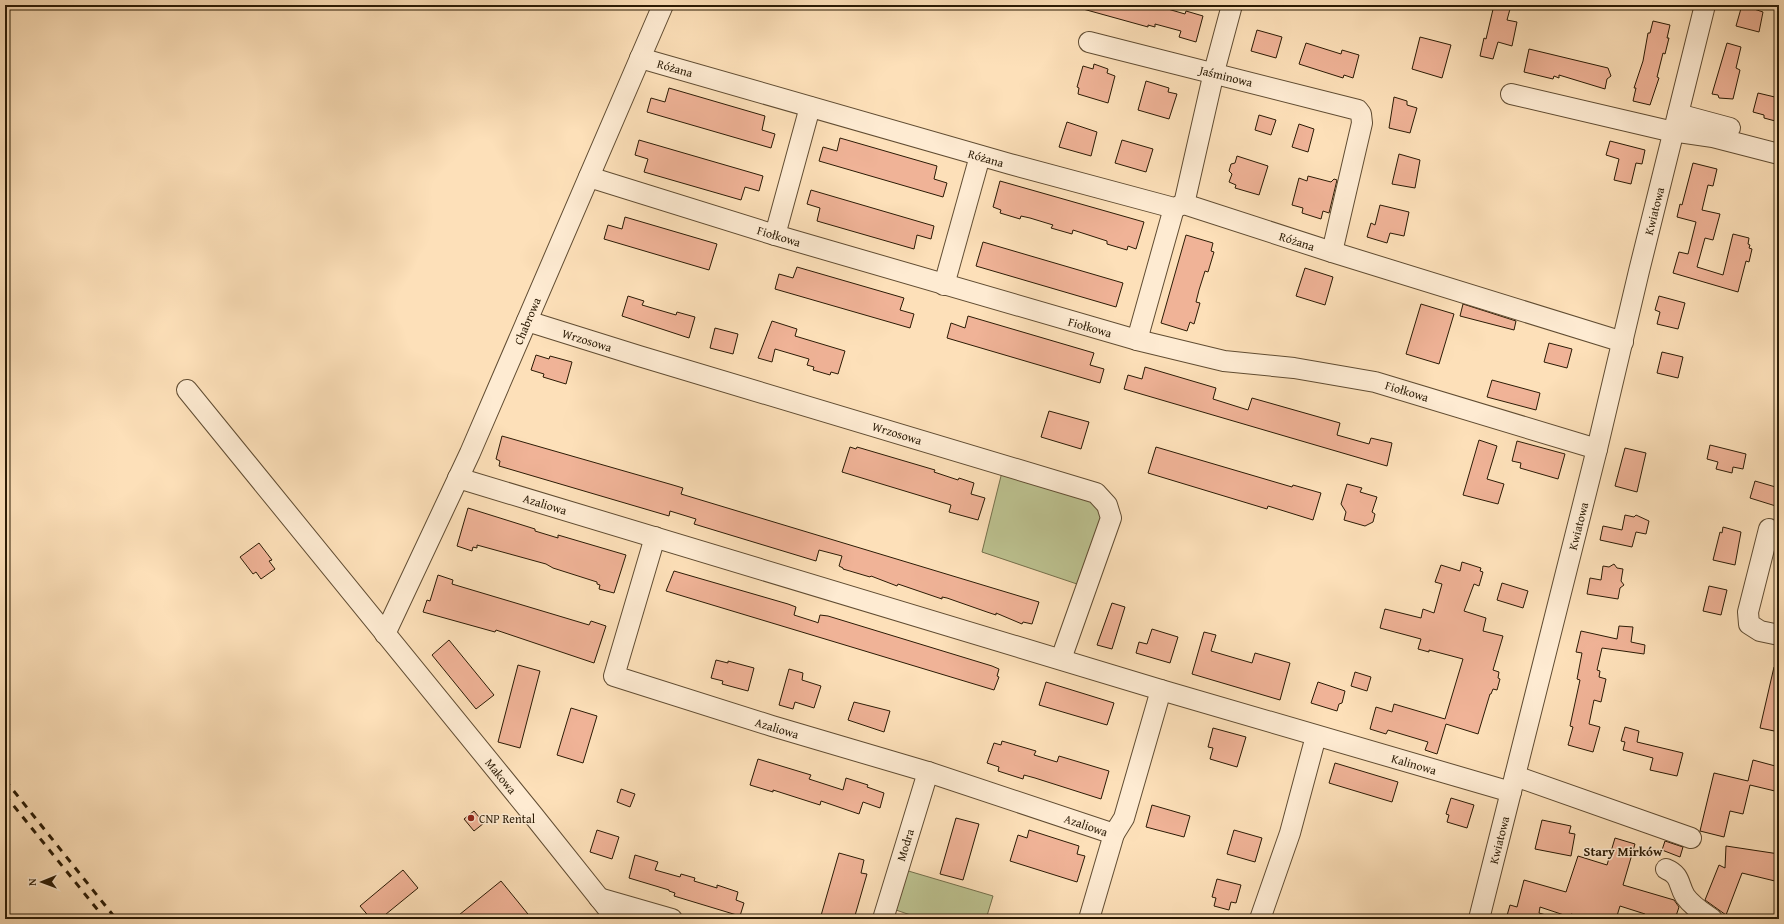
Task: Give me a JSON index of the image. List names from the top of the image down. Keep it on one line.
{"streets":{"street":["Różana","Jaśminowa","Kwiatowa","Fiołkowa","Chabrowa","Wrzosowa","Azaliowa","Kalinowa","Makowa","Modra"]},"crossings":[["Różana","Jaśminowa"],["Różana","Kwiatowa"],["Różana","Chabrowa"],["Kwiatowa","Fiołkowa"],["Kwiatowa","Kalinowa"],["Fiołkowa","Chabrowa"],["Chabrowa","Wrzosowa"],["Chabrowa","Azaliowa"],["Chabrowa","Makowa"],["Wrzosowa","Azaliowa"],["Azaliowa","Kalinowa"],["Azaliowa","Modra"]],"districts":["Stary Mirków"],"places":["CNP Rental"],"north":"left"}
